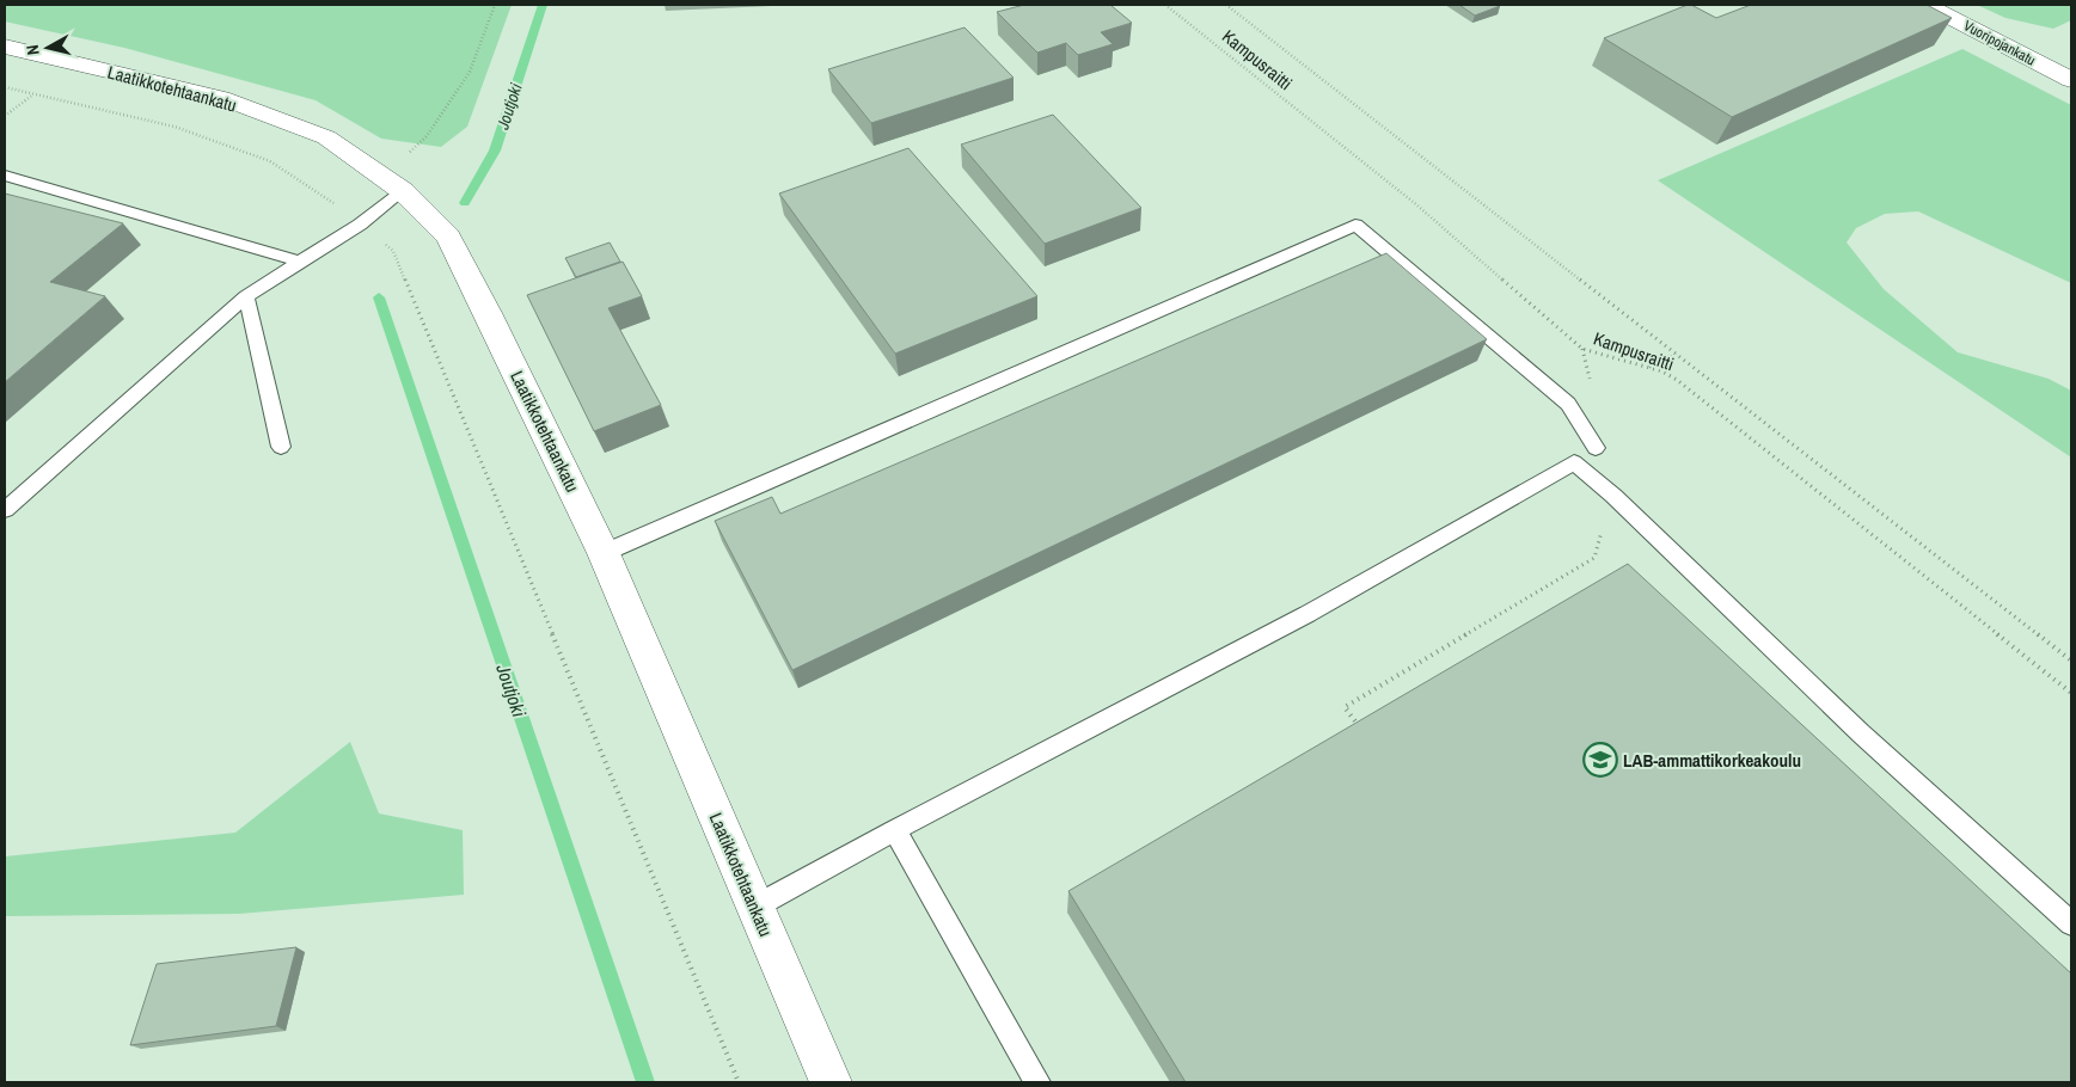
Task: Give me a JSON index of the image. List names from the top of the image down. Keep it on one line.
{"streets":{"street":["Vuoripojankatu","Laatikkotehtaankatu"],"path":["Kampusraitti"]},"water":["Joutjoki"],"places":{"school or university":["LAB-ammattikorkeakoulu"]},"north":"left"}
